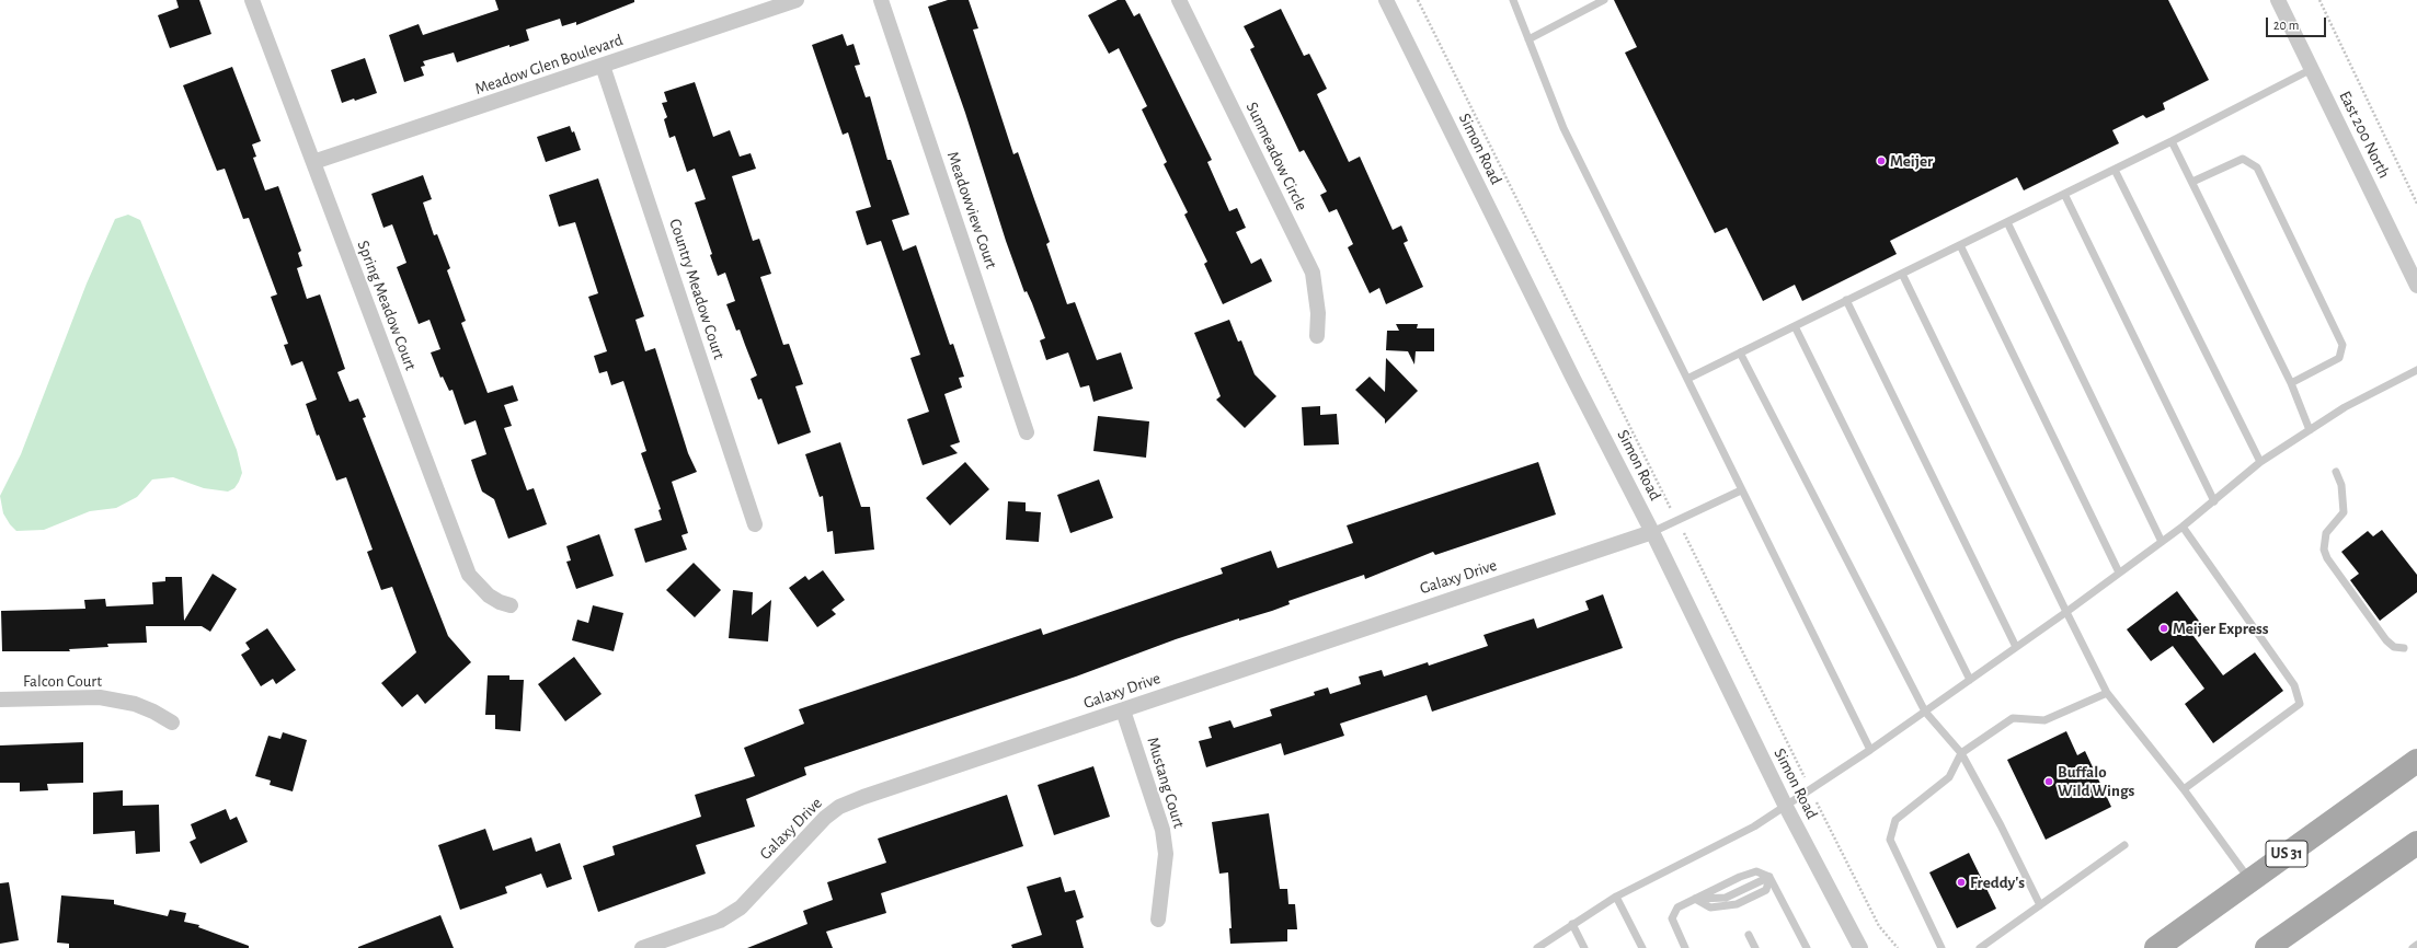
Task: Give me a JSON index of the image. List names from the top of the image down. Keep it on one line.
{"streets":{"main road":["US 31"],"street":["Meadow Glen Boulevard","East 200 North","Simon Road","Sunmeadow Circle","Meadowview Court","Country Meadow Court","Spring Meadow Court","Galaxy Drive","Falcon Court","Mustang Court"]},"crossings":[["Meadow Glen Boulevard","Country Meadow Court"],["Meadow Glen Boulevard","Spring Meadow Court"],["Simon Road","Galaxy Drive"],["Galaxy Drive","Mustang Court"]],"places":["Meijer","Meijer Express","Buffalo Wild Wings","Freddy's"],"scale_bar":"20 m"}
